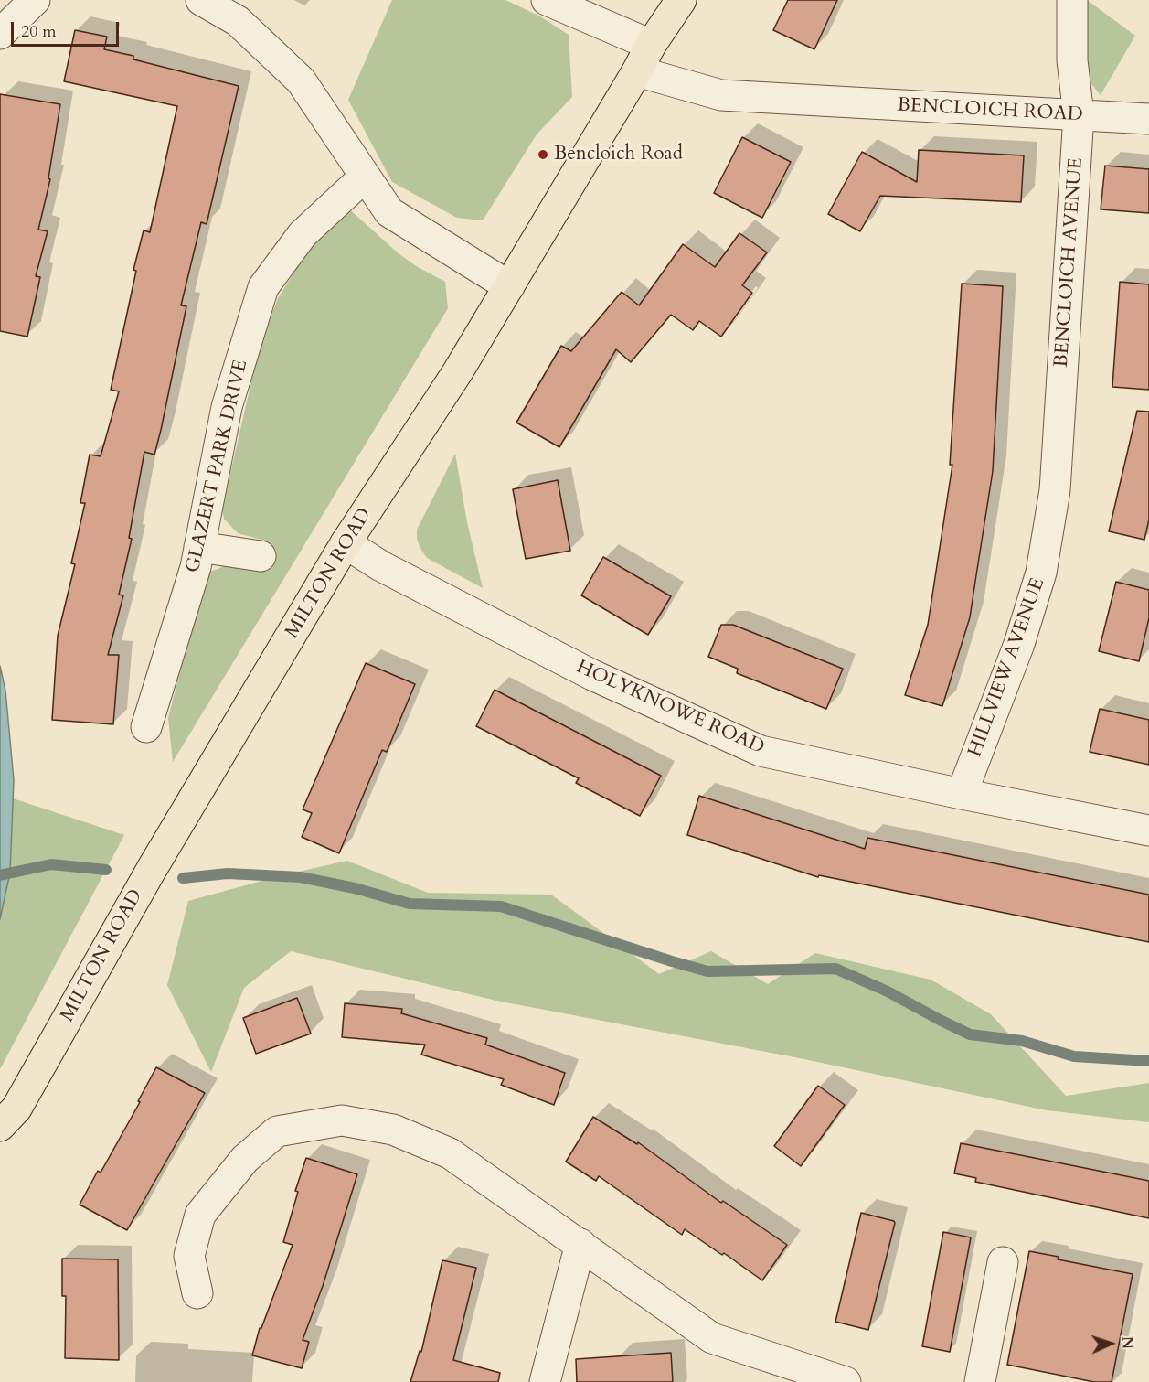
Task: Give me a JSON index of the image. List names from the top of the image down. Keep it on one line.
{"streets":{"main road":["MILTON ROAD"],"street":["BENCLOICH ROAD","BENCLOICH AVENUE","GLAZERT PARK DRIVE","HILLVIEW AVENUE","HOLYKNOWE ROAD"]},"crossings":[["BENCLOICH ROAD","BENCLOICH AVENUE"],["BENCLOICH ROAD","MILTON ROAD"],["BENCLOICH AVENUE","HILLVIEW AVENUE"],["MILTON ROAD","HOLYKNOWE ROAD"],["HILLVIEW AVENUE","HOLYKNOWE ROAD"]],"places":["Bencloich Road"],"scale_bar":"20 m","north":"right"}
